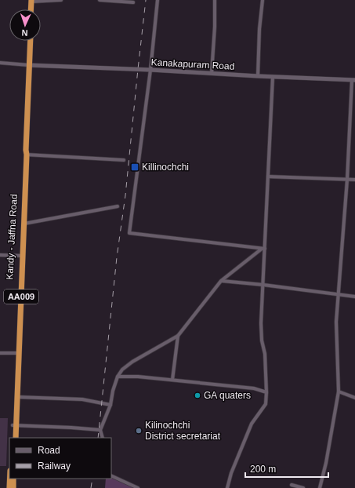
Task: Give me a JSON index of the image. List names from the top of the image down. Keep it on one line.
{"streets":{"highway":["Kandy - Jaffna Road","AA009"],"street":["Kanakapuram Road"]},"crossings":[["Kanakapuram Road","Kandy - Jaffna Road"]],"places":{"transit":["Killinochchi"],"other":["GA quaters","Kilinochchi District secretariat"]},"legend":["Road","Railway"],"scale_bar":"200 m","north":"bottom"}
